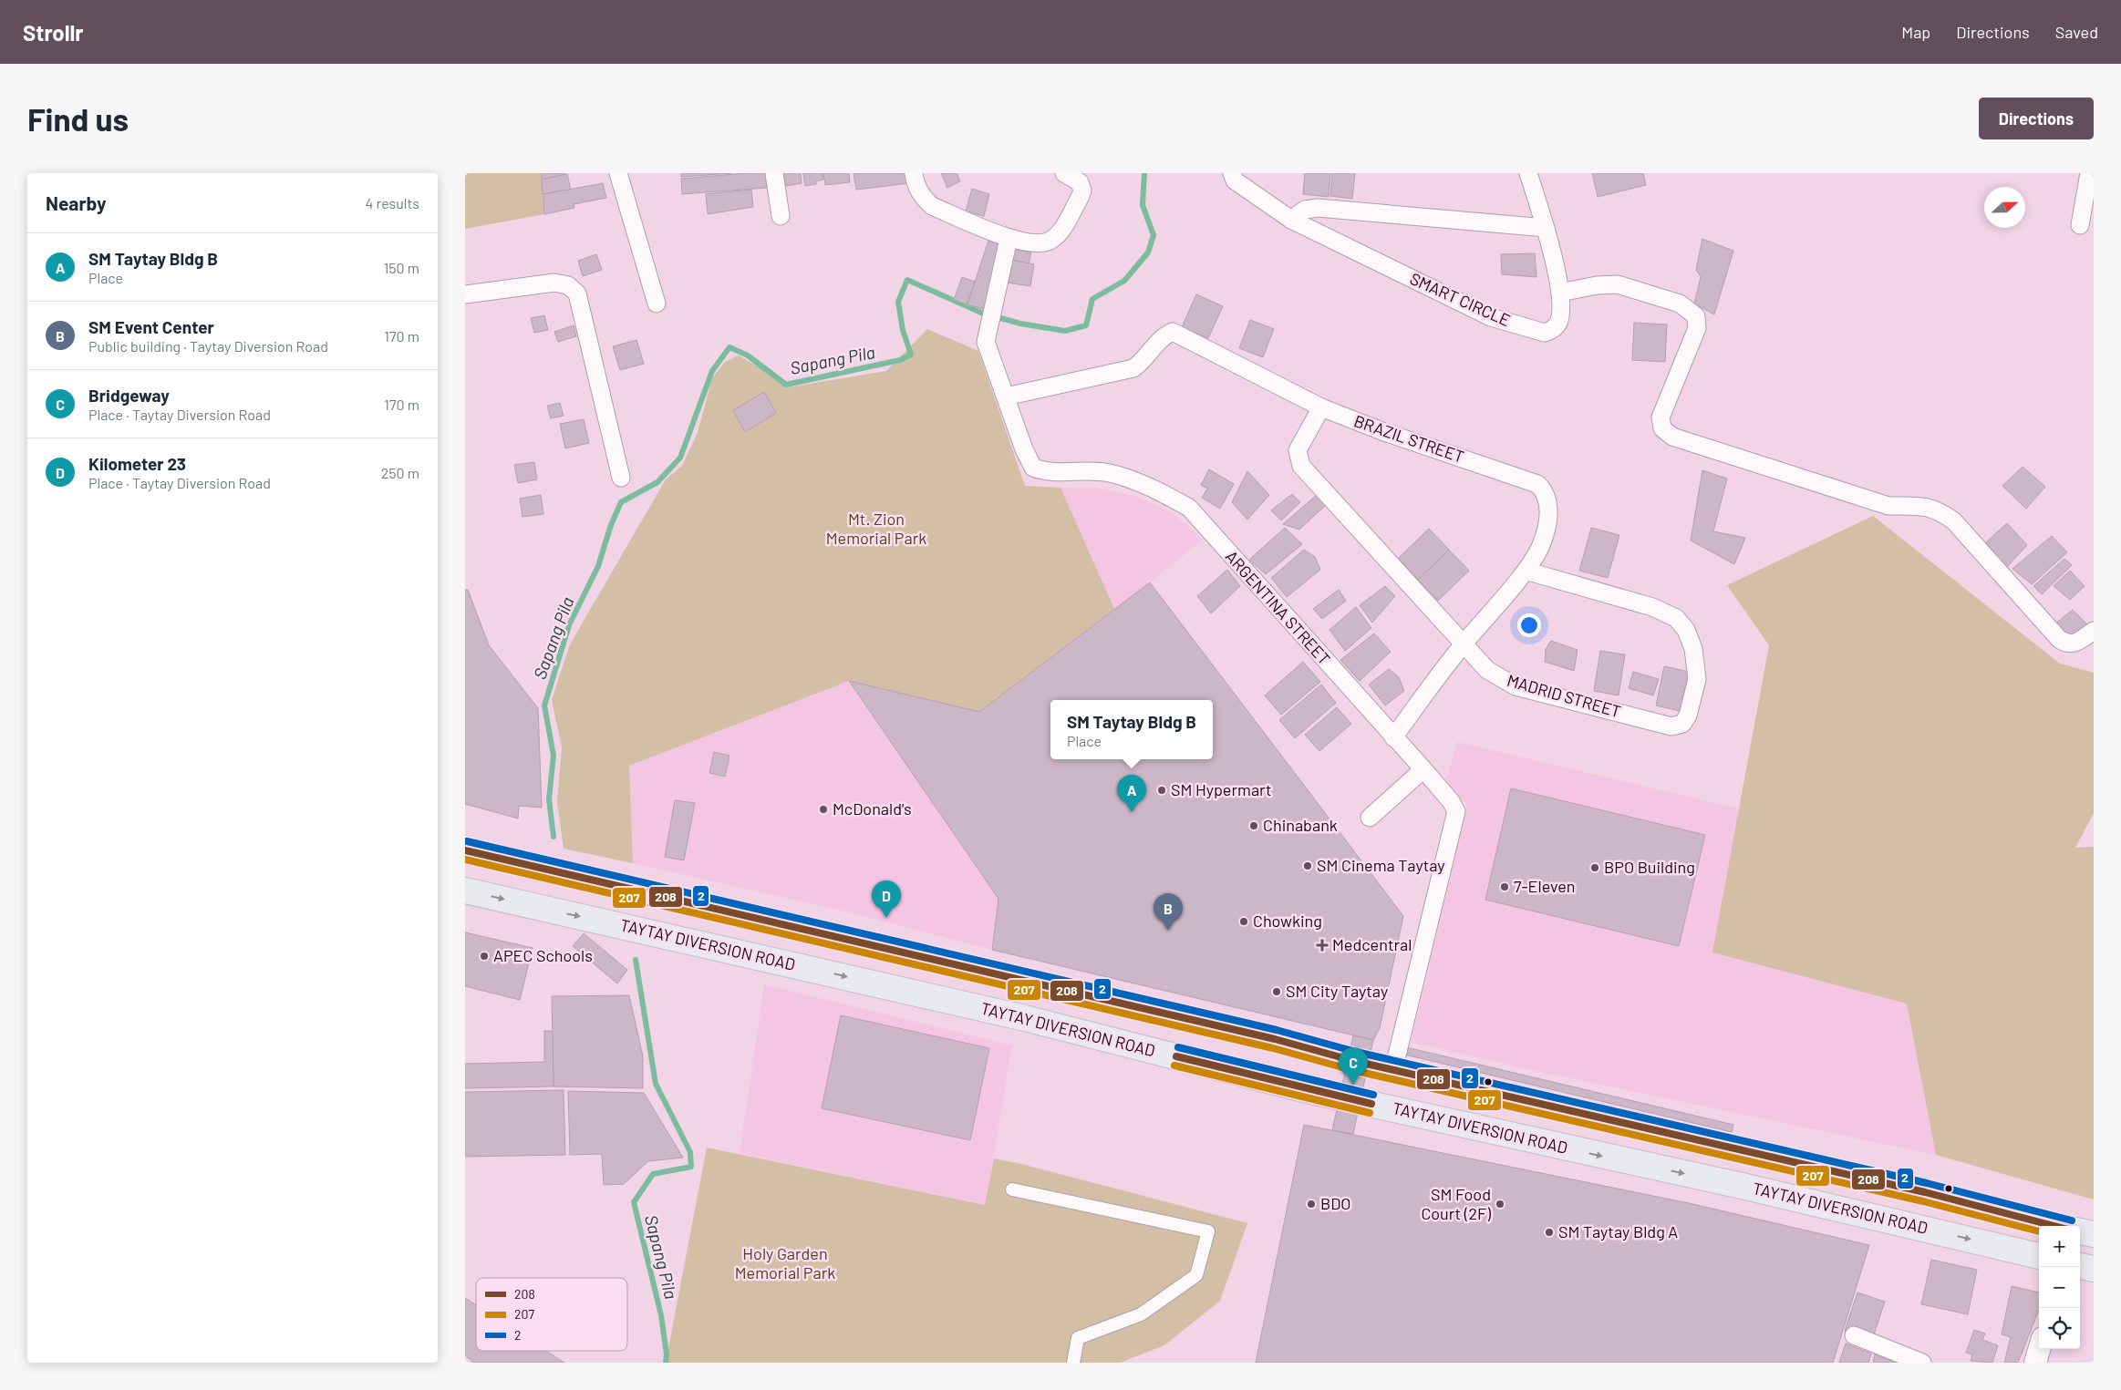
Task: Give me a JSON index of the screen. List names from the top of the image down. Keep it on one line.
{"streets":{"main road":["TAYTAY DIVERSION ROAD"],"street":["SMART CIRCLE","BRAZIL STREET","ARGENTINA STREET","MADRID STREET"]},"crossings":[["BRAZIL STREET","ARGENTINA STREET"],["BRAZIL STREET","MADRID STREET"]],"water":["Sapang Pila"],"parks":["Mt. Zion Memorial Park","Holy Garden Memorial Park"],"places":{"other":["SM Hypermart","McDonald's","Chinabank","SM Cinema Taytay","BPO Building","7-Eleven","Chowking","APEC Schools","SM City Taytay","BDO","SM Food Court (2F)","SM Taytay Bldg A"],"health":["Medcentral"]},"lines":["transit line 2","transit line 208","transit line 207"],"legend":["208","207","2"],"north":"right","page":{"header":"Strollr","nav":["Map","Directions","Saved"],"buttons":"Directions","title":"Find us","heading":["Nearby","4 results"],"list":[{"mark":"A","name":"SM Taytay Bldg B","note":"Place","value":"150 m"},{"mark":"B","name":"SM Event Center","note":"Public building · Taytay Diversion Road","value":"170 m"},{"mark":"C","name":"Bridgeway","note":"Place · Taytay Diversion Road","value":"170 m"},{"mark":"D","name":"Kilometer 23","note":"Place · Taytay Diversion Road","value":"250 m"}],"popup":["SM Taytay Bldg B","Place"],"pins":["A","D","B","C"],"map_buttons":["+","−"]}}
